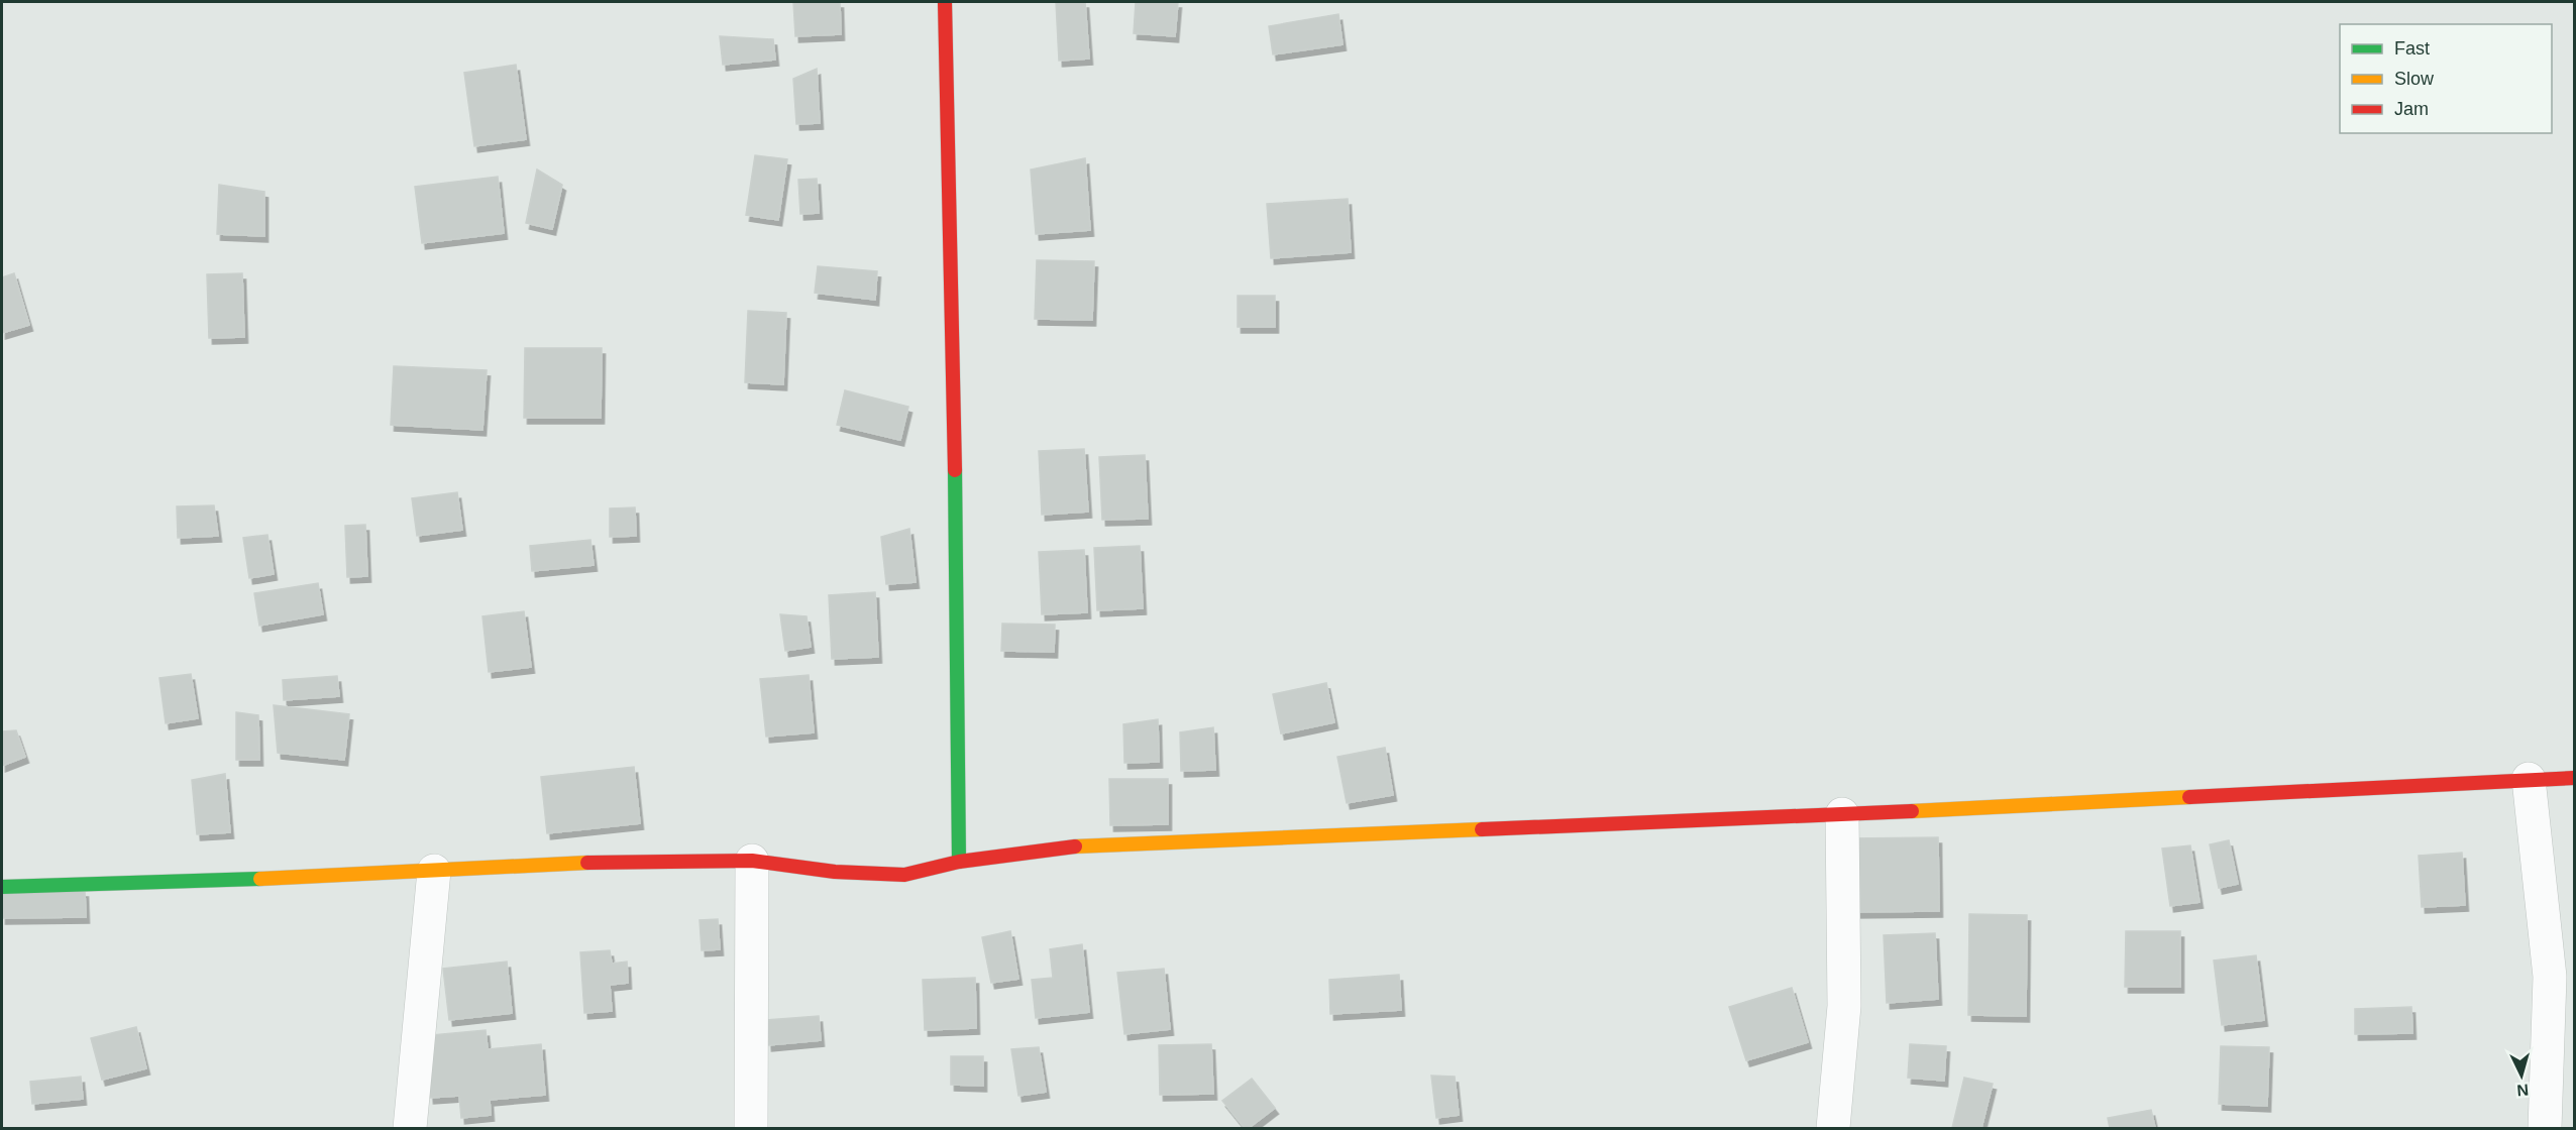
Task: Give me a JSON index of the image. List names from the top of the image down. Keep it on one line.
{"legend":["Fast","Slow","Jam"],"north":"bottom"}
